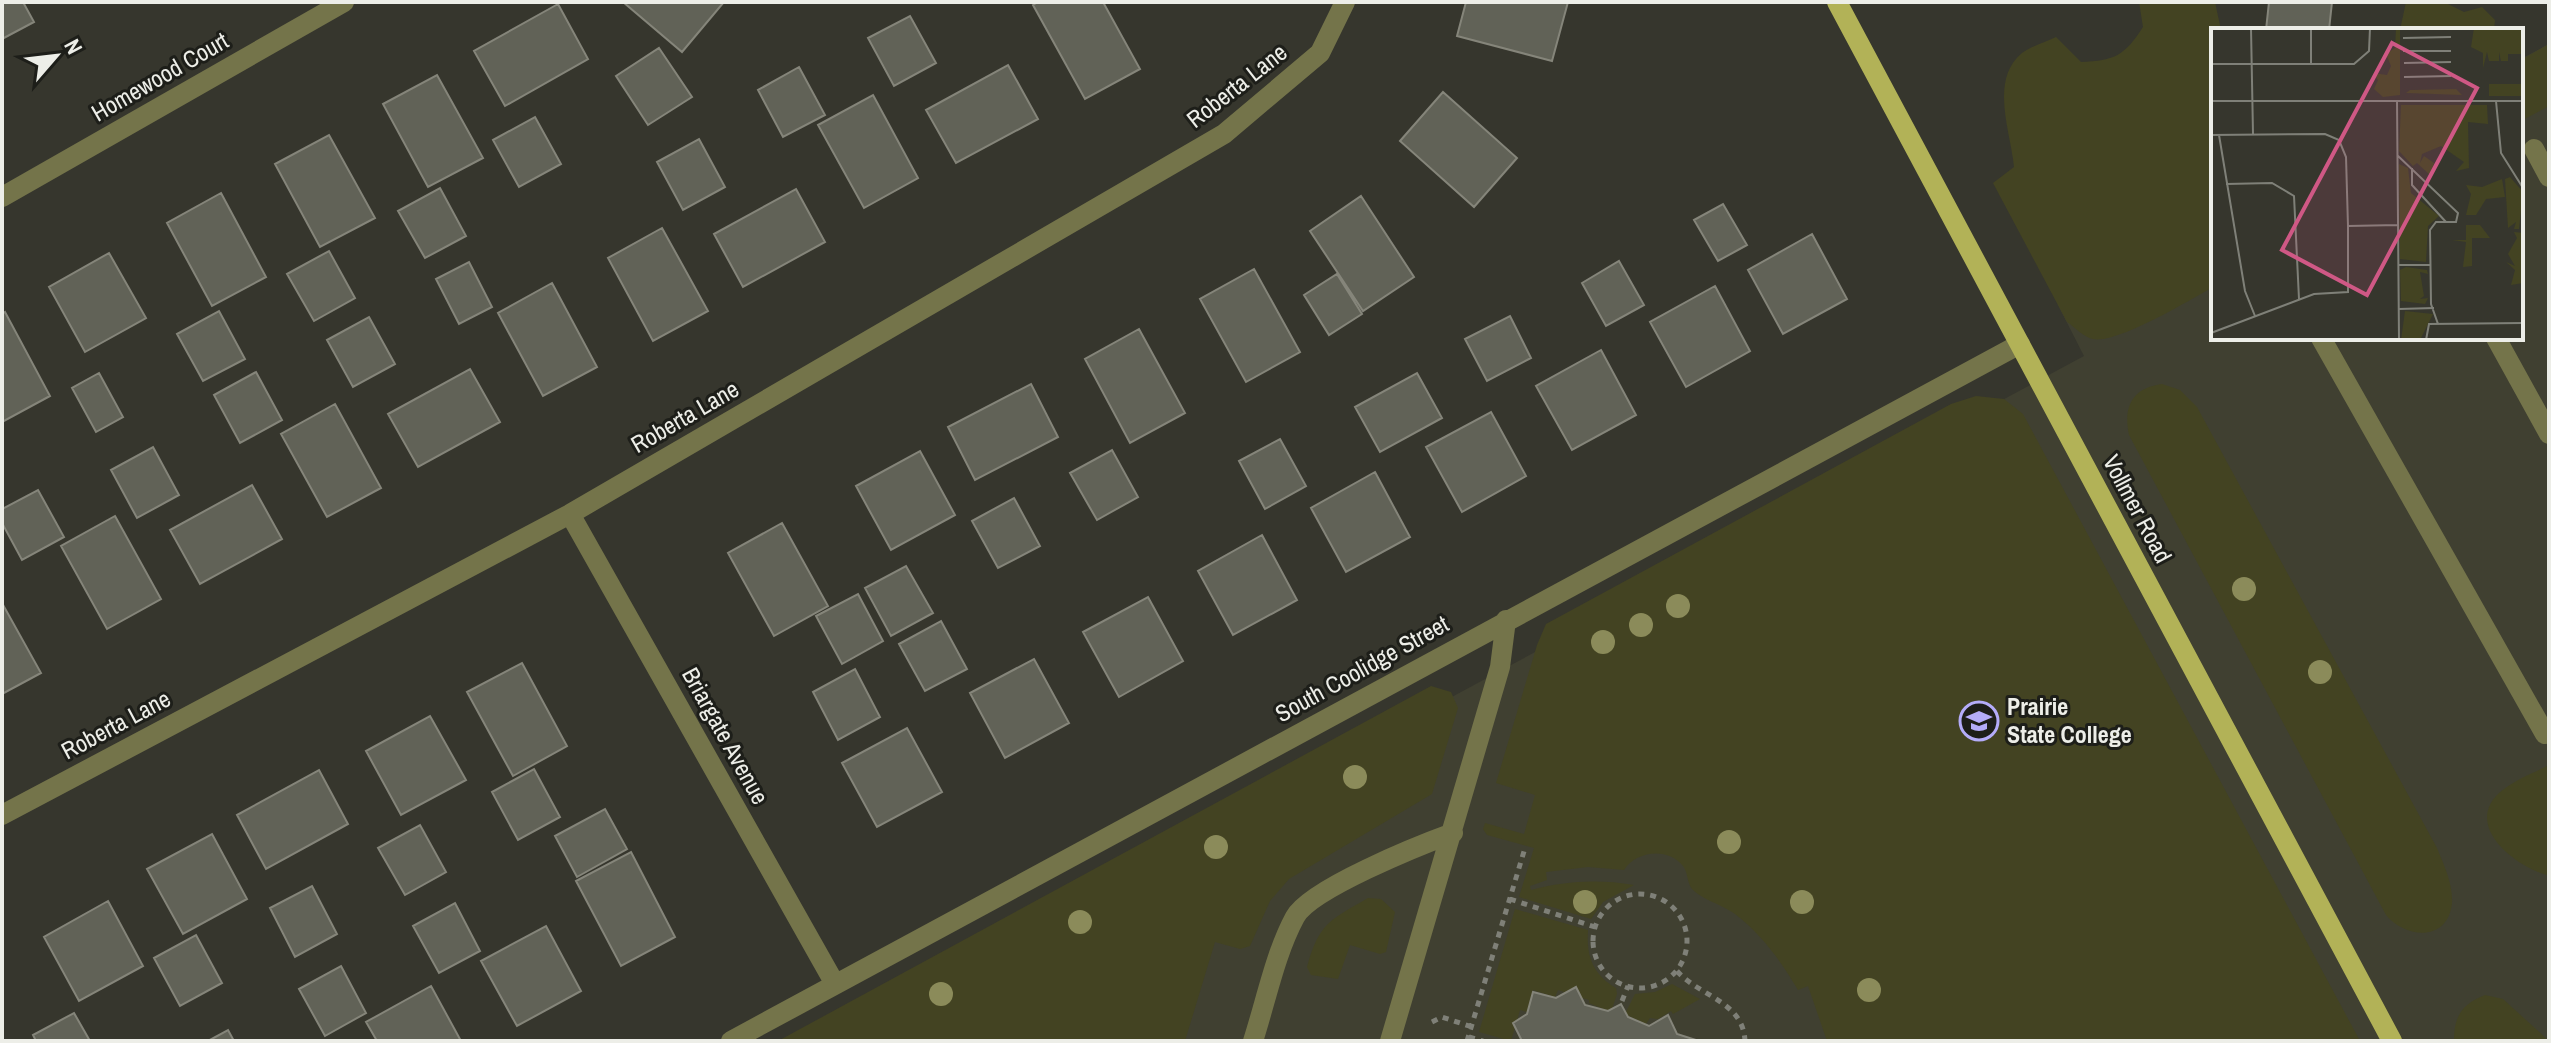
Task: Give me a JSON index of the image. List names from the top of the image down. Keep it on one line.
{"streets":{"main road":["Vollmer Road"],"street":["Homewood Court","Roberta Lane","South Coolidge Street","Briargate Avenue"]},"crossings":[["Roberta Lane","Briargate Avenue"],["Vollmer Road","South Coolidge Street"],["South Coolidge Street","Briargate Avenue"]],"places":{"school or university":["Prairie State College"]},"north":"top right"}
